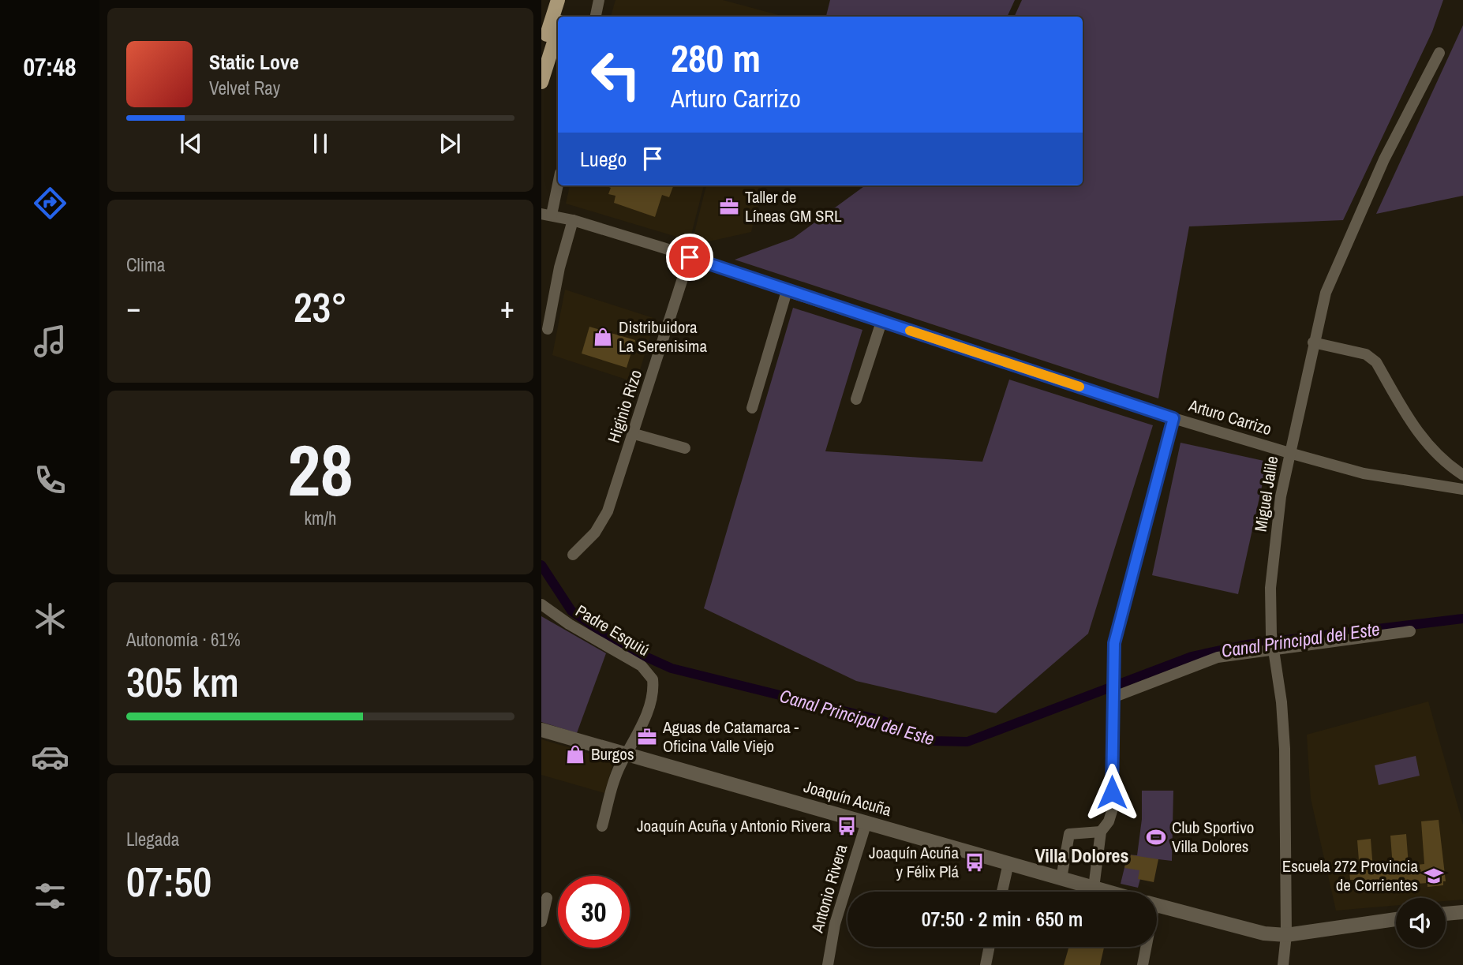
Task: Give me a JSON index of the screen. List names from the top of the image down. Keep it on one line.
{"streets":{"street":["Higinio Rizo","Arturo Carrizo","Miguel Jalile","Padre Esquiú","Joaquín Acuña","Antonio Rivera"]},"crossings":[["Higinio Rizo","Arturo Carrizo"],["Arturo Carrizo","Miguel Jalile"],["Miguel Jalile","Joaquín Acuña"],["Padre Esquiú","Joaquín Acuña"],["Joaquín Acuña","Antonio Rivera"]],"districts":["Villa Dolores"],"water":["Canal Principal del Este"],"places":{"office":["Taller de Líneas GM SRL","Aguas de Catamarca - Oficina Valle Viejo"],"shop":["Distribuidora La Serenisima","Burgos"],"bus stop":["Joaquín Acuña y Antonio Rivera","Joaquín Acuña y Félix Plá"],"sports":["Club Sportivo Villa Dolores"],"school or university":["Escuela 272 Provincia de Corrientes"]},"page":{"tabs":"07:48","turn":["280 m","Arturo Carrizo"],"song":["Static Love","Velvet Ray"],"then":"Luego","tile":["Clima",["28","km/h"],["Autonomía · 61%","305 km"],["Llegada","07:50"]],"heat":["−","23°","+"],"limit":"30","trip":"07:50 · 2 min · 650 m"}}
